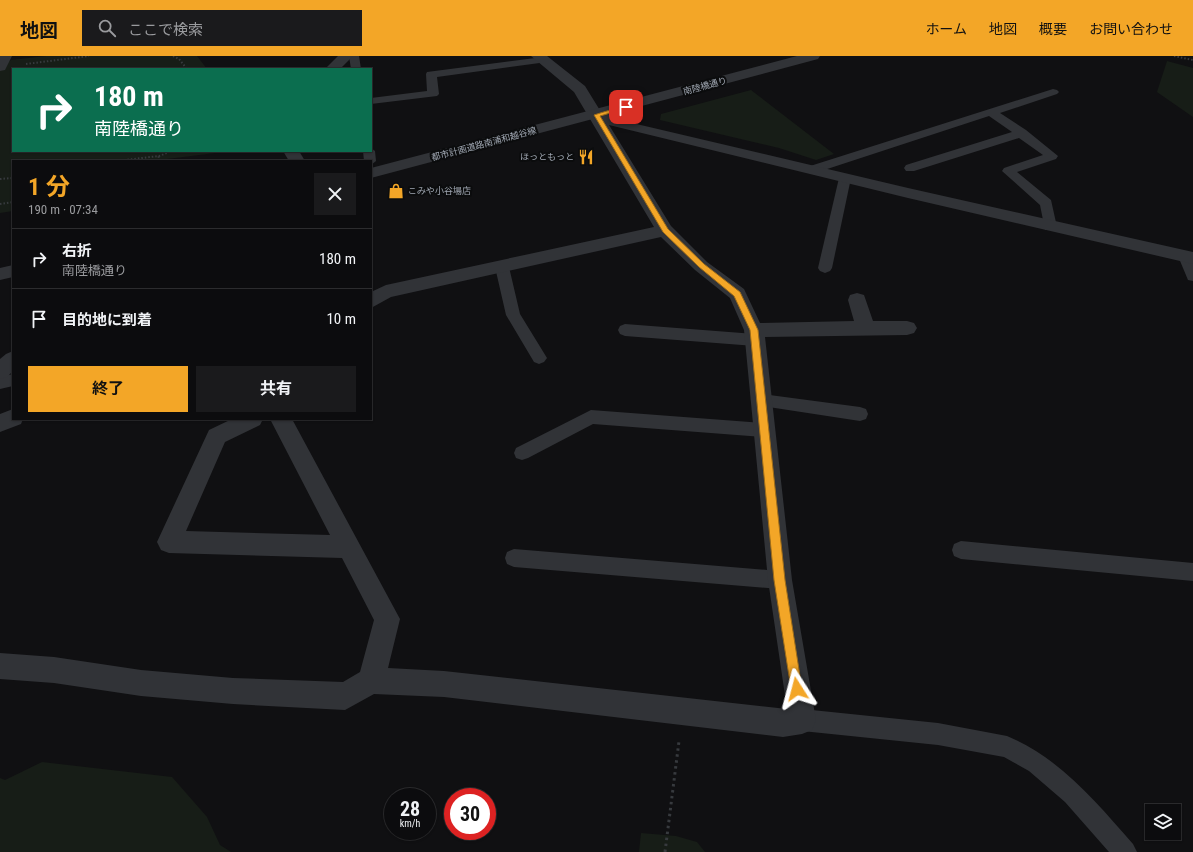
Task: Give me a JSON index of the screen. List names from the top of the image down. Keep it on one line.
{"streets":{"street":["南陸橋通り","都市計画道路南浦和越谷線"]},"crossings":[["南陸橋通り","都市計画道路南浦和越谷線"]],"places":{"restaurant":["ほっともっと"],"shop":["こみや小谷場店"]},"page":{"header":"地図","search":"ここで検索","nav":["ホーム","地図","概要","お問い合わせ"],"turn":["180 m","南陸橋通り"],"heading":["1 分","190 m · 07:34"],"list":[{"name":"右折","note":"南陸橋通り","value":"180 m"},{"name":"目的地に到着","value":"10 m"}],"buttons":["終了","共有"],"speed":"28 km/h","limit":"30"}}
